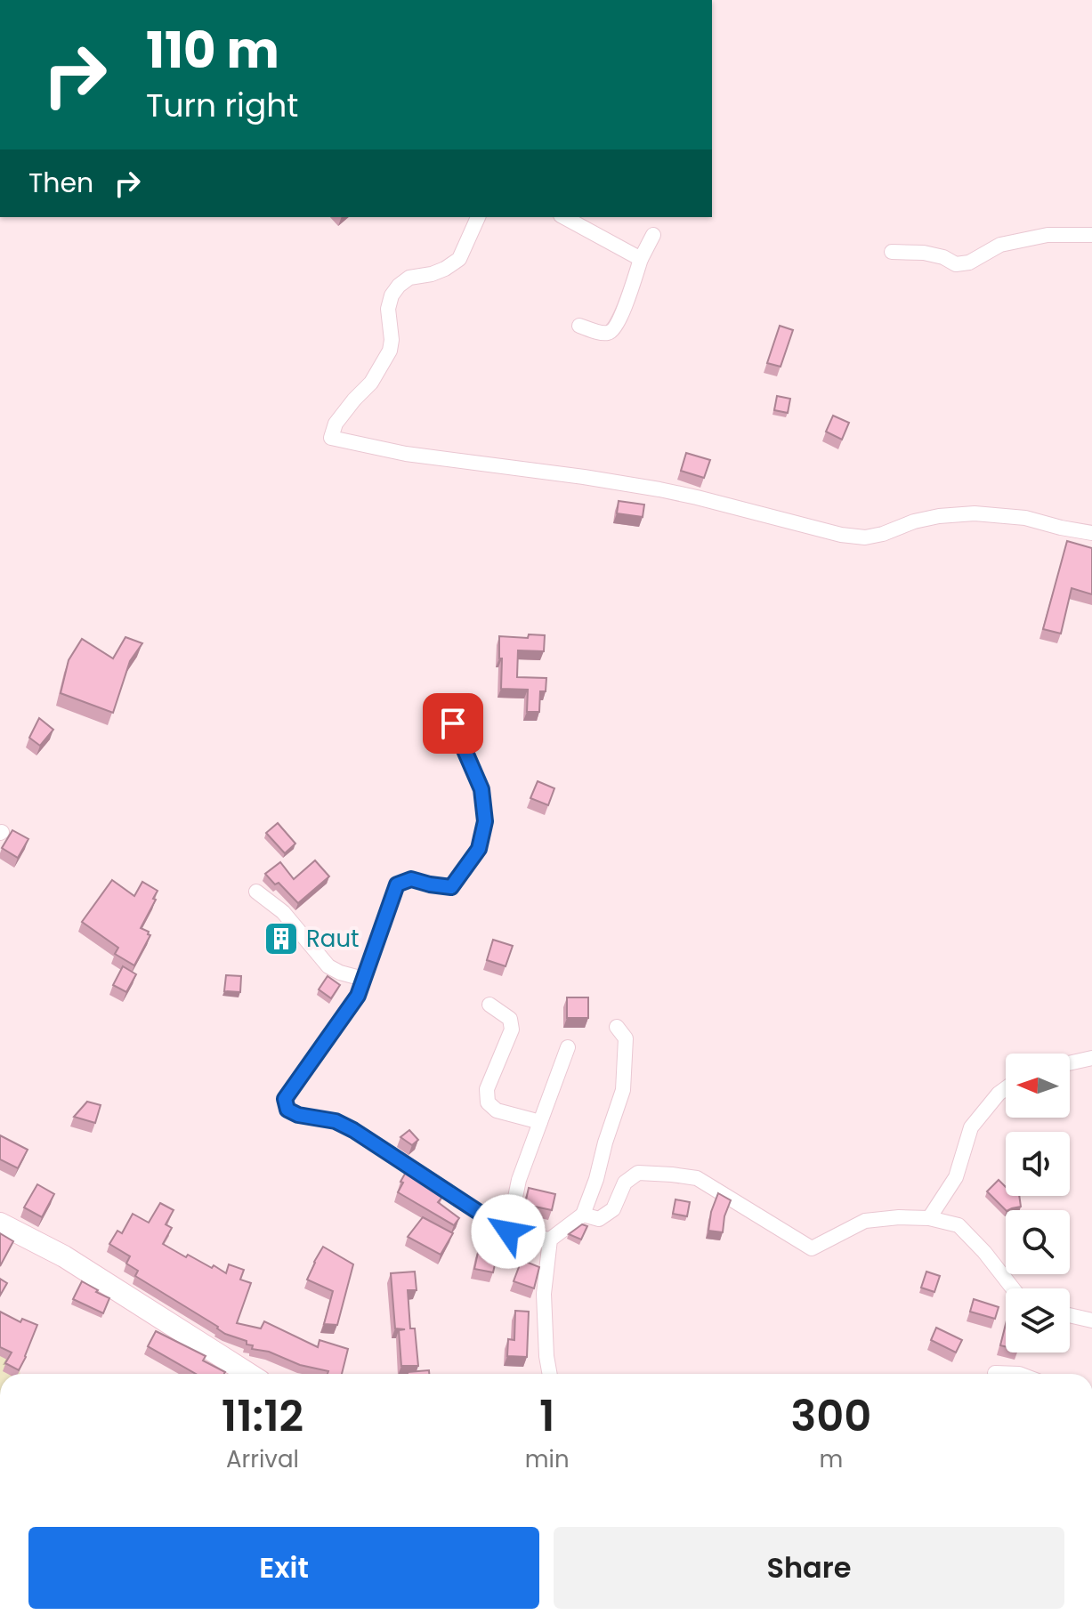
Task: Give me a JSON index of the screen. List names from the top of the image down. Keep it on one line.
{"places":{"building":["Raut"]},"north":"left","page":{"turn":["110 m","Turn right"],"then":"Then","eta":["11:12","Arrival","1","min","300","m"],"buttons":["Exit","Share"]}}
